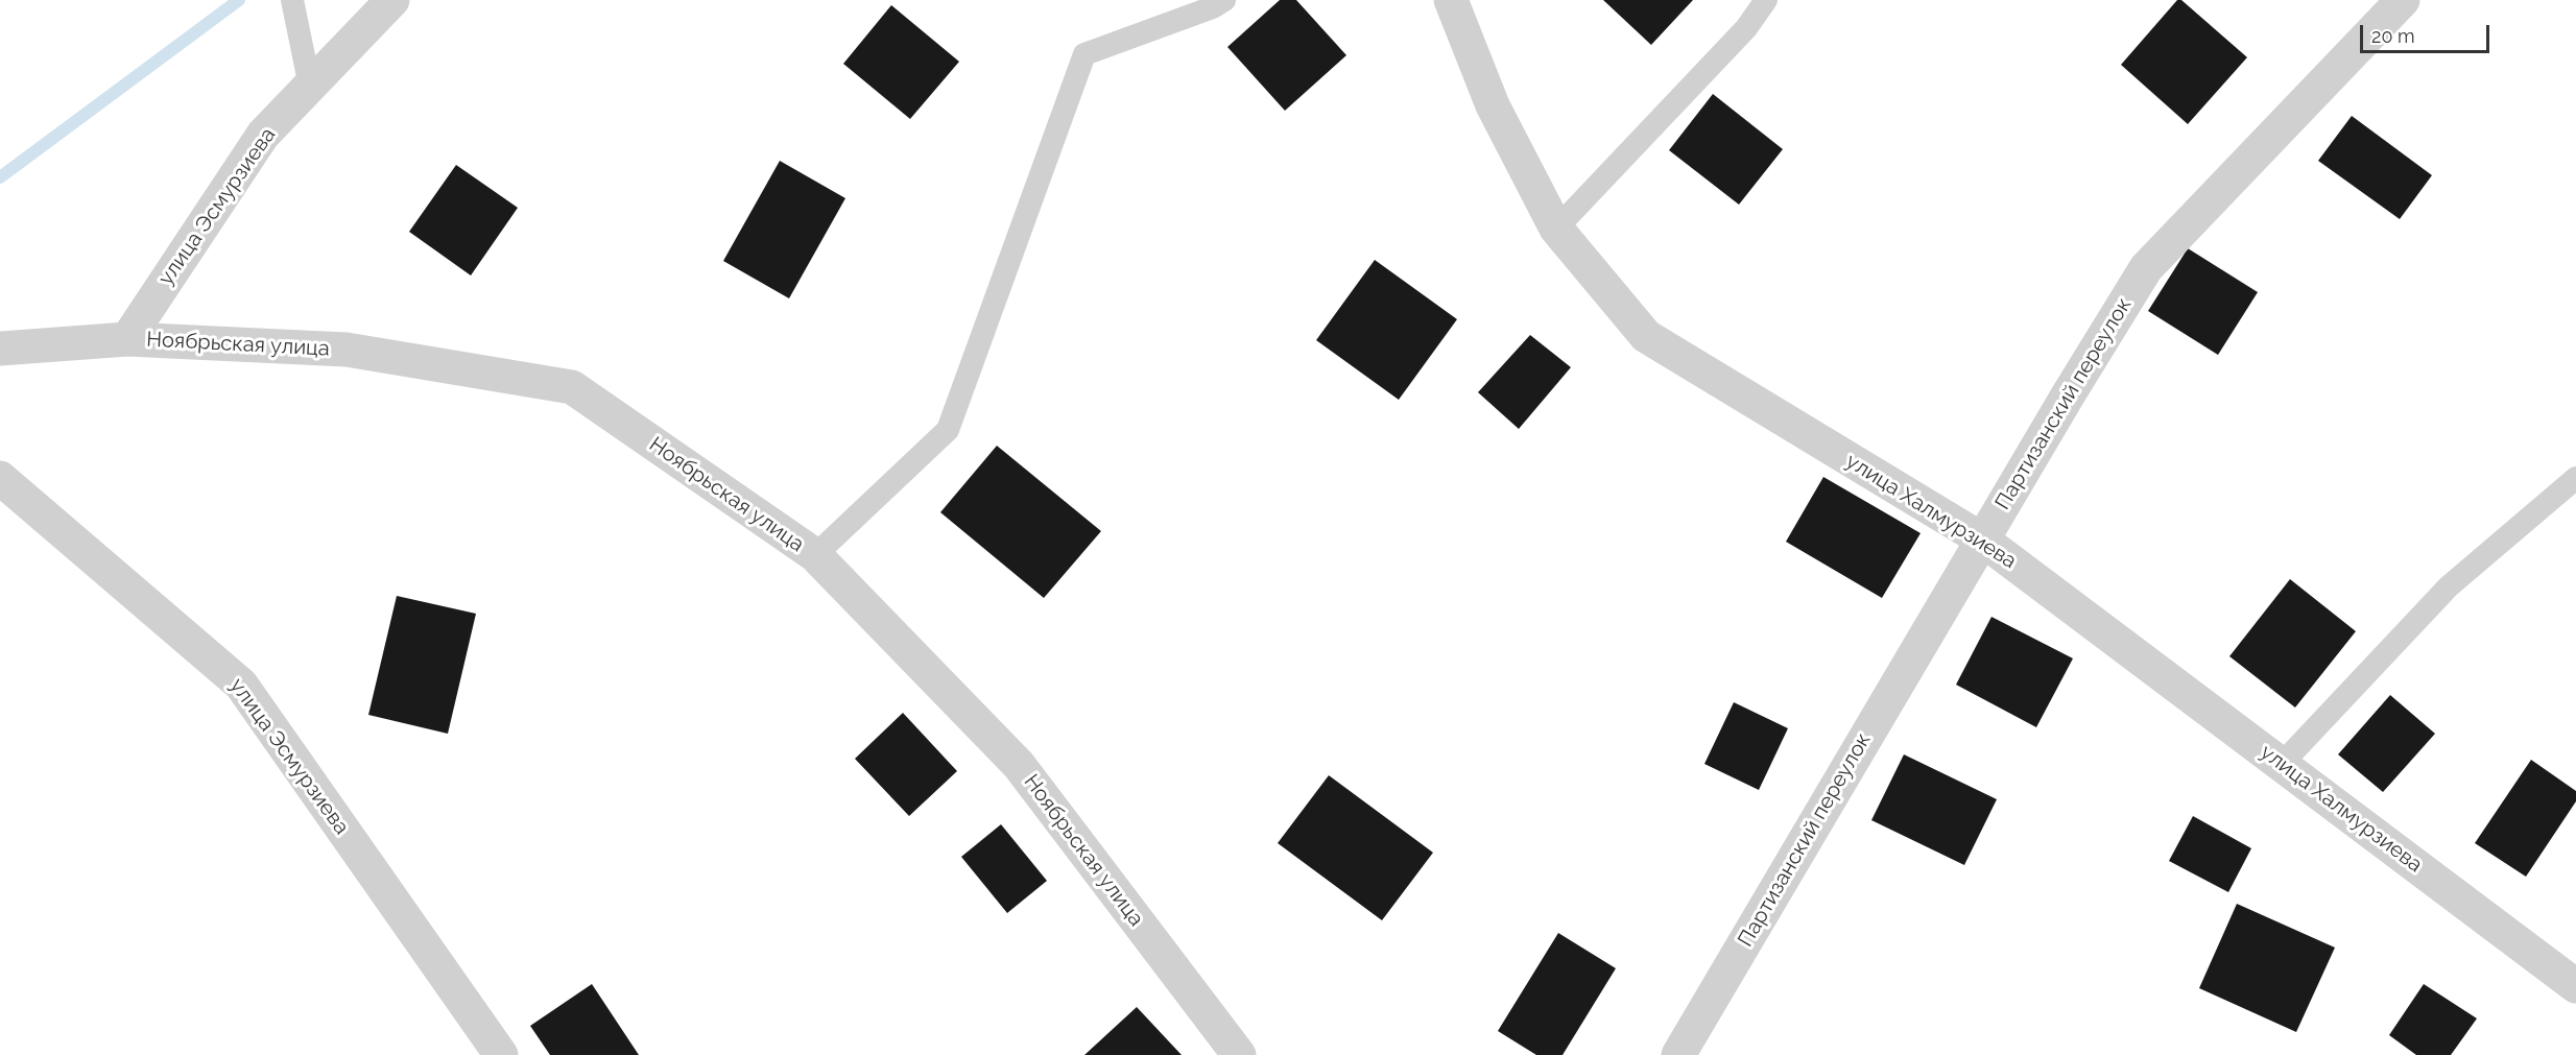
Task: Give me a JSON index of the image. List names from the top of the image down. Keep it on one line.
{"streets":{"street":["улица Эсмурзиева","Ноябрьская улица","Партизанский переулок","улица Халмурзиева"]},"crossings":[["улица Эсмурзиева","Ноябрьская улица"],["Партизанский переулок","улица Халмурзиева"]],"scale_bar":"20 m"}
